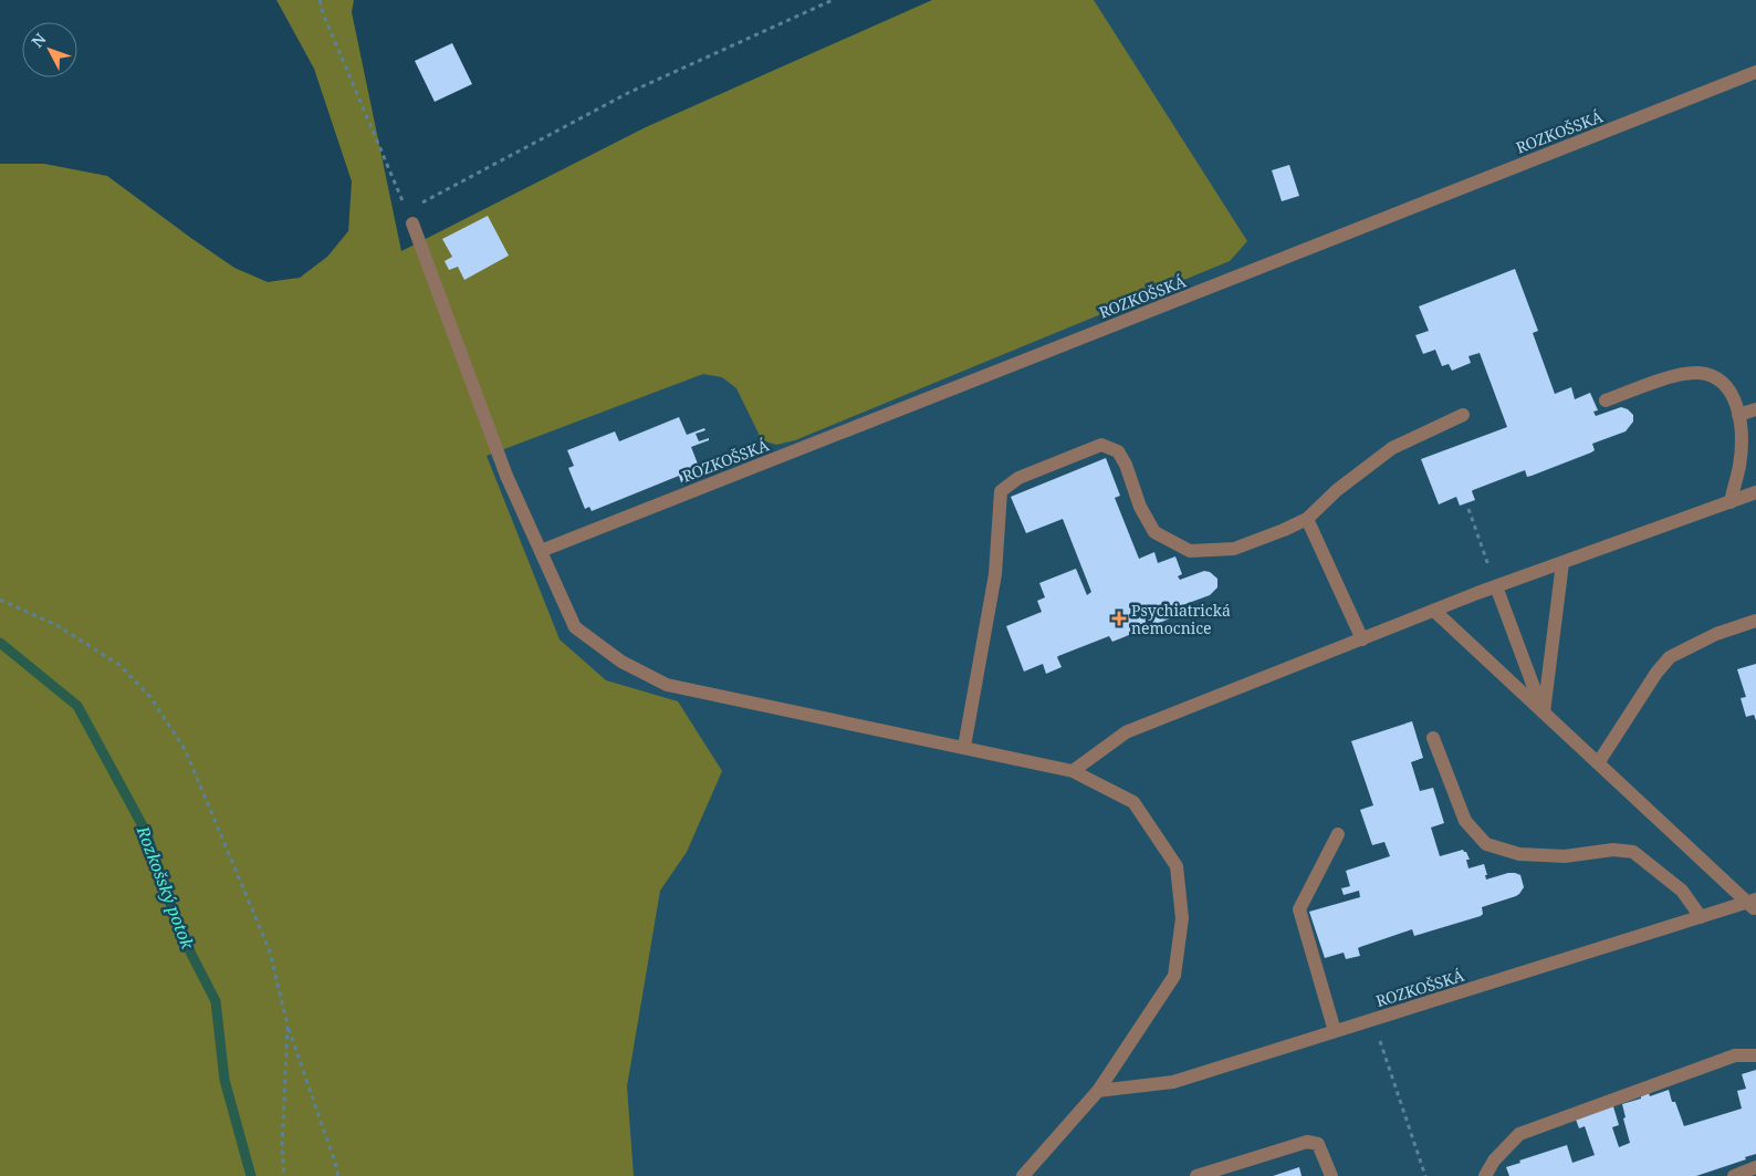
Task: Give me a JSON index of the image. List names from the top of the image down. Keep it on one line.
{"streets":{"street":["ROZKOŠSKÁ"]},"water":["Rozkošský potok"],"places":{"health":["Psychiatrická nemocnice"]},"north":"top left"}
